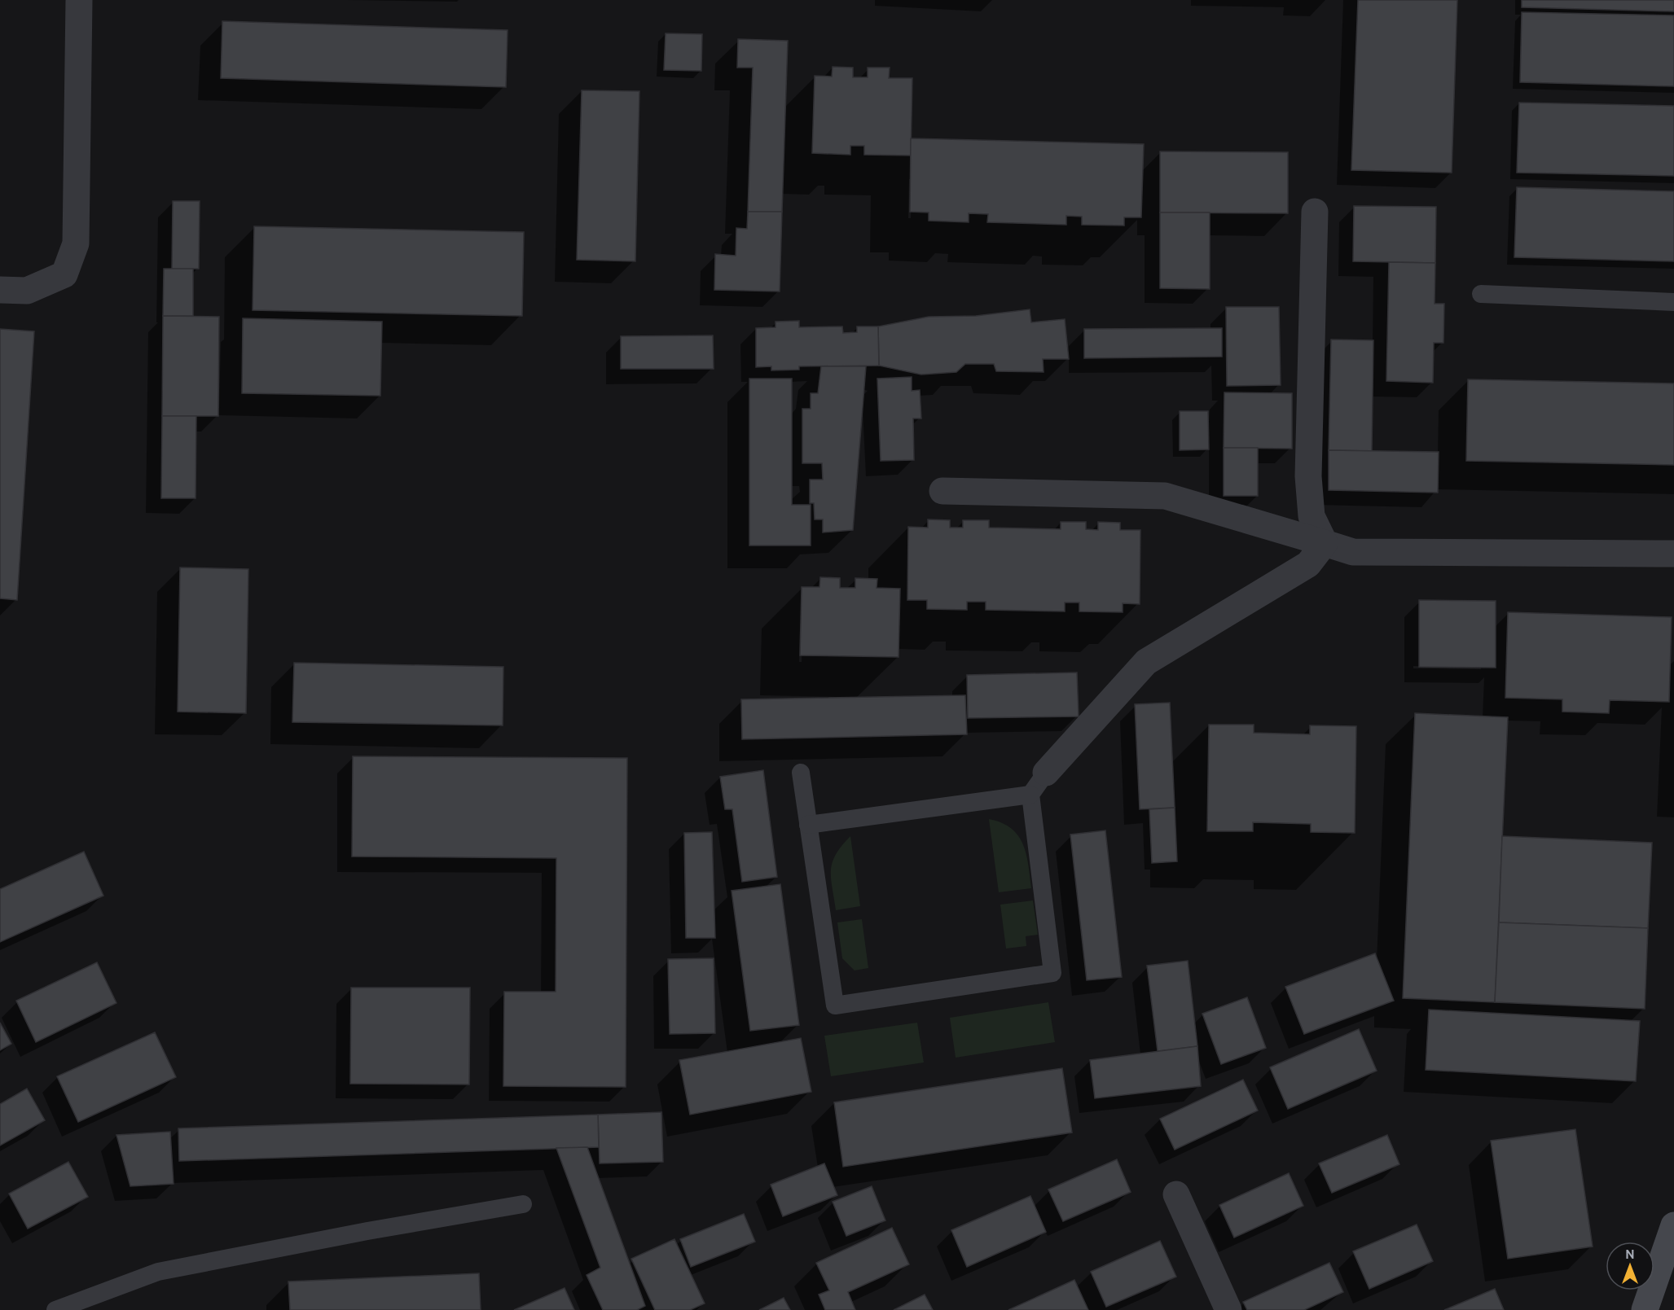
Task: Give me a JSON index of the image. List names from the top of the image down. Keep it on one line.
{"north":"top"}
